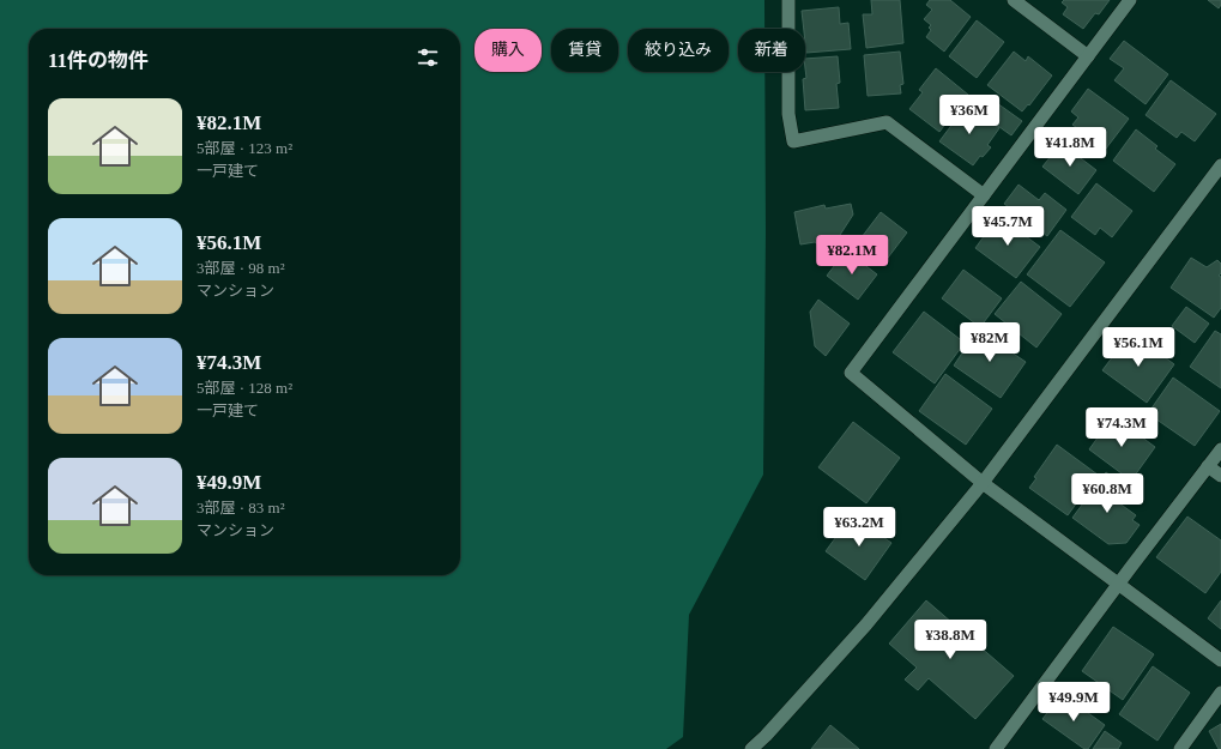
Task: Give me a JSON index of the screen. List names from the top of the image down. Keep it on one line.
{"page":{"chip":["購入","賃貸","絞り込み","新着"],"heading":"11件の物件","list":[{"name":"¥82.1M","note":"5部屋 · 123 m² · 一戸建て"},{"name":"¥56.1M","note":"3部屋 · 98 m² · マンション"},{"name":"¥74.3M","note":"5部屋 · 128 m² · 一戸建て"},{"name":"¥49.9M","note":"3部屋 · 83 m² · マンション"}],"price":["¥36M","¥41.8M","¥45.7M","¥82.1M","¥82M","¥56.1M","¥74.3M","¥60.8M","¥63.2M","¥38.8M","¥49.9M"]}}
